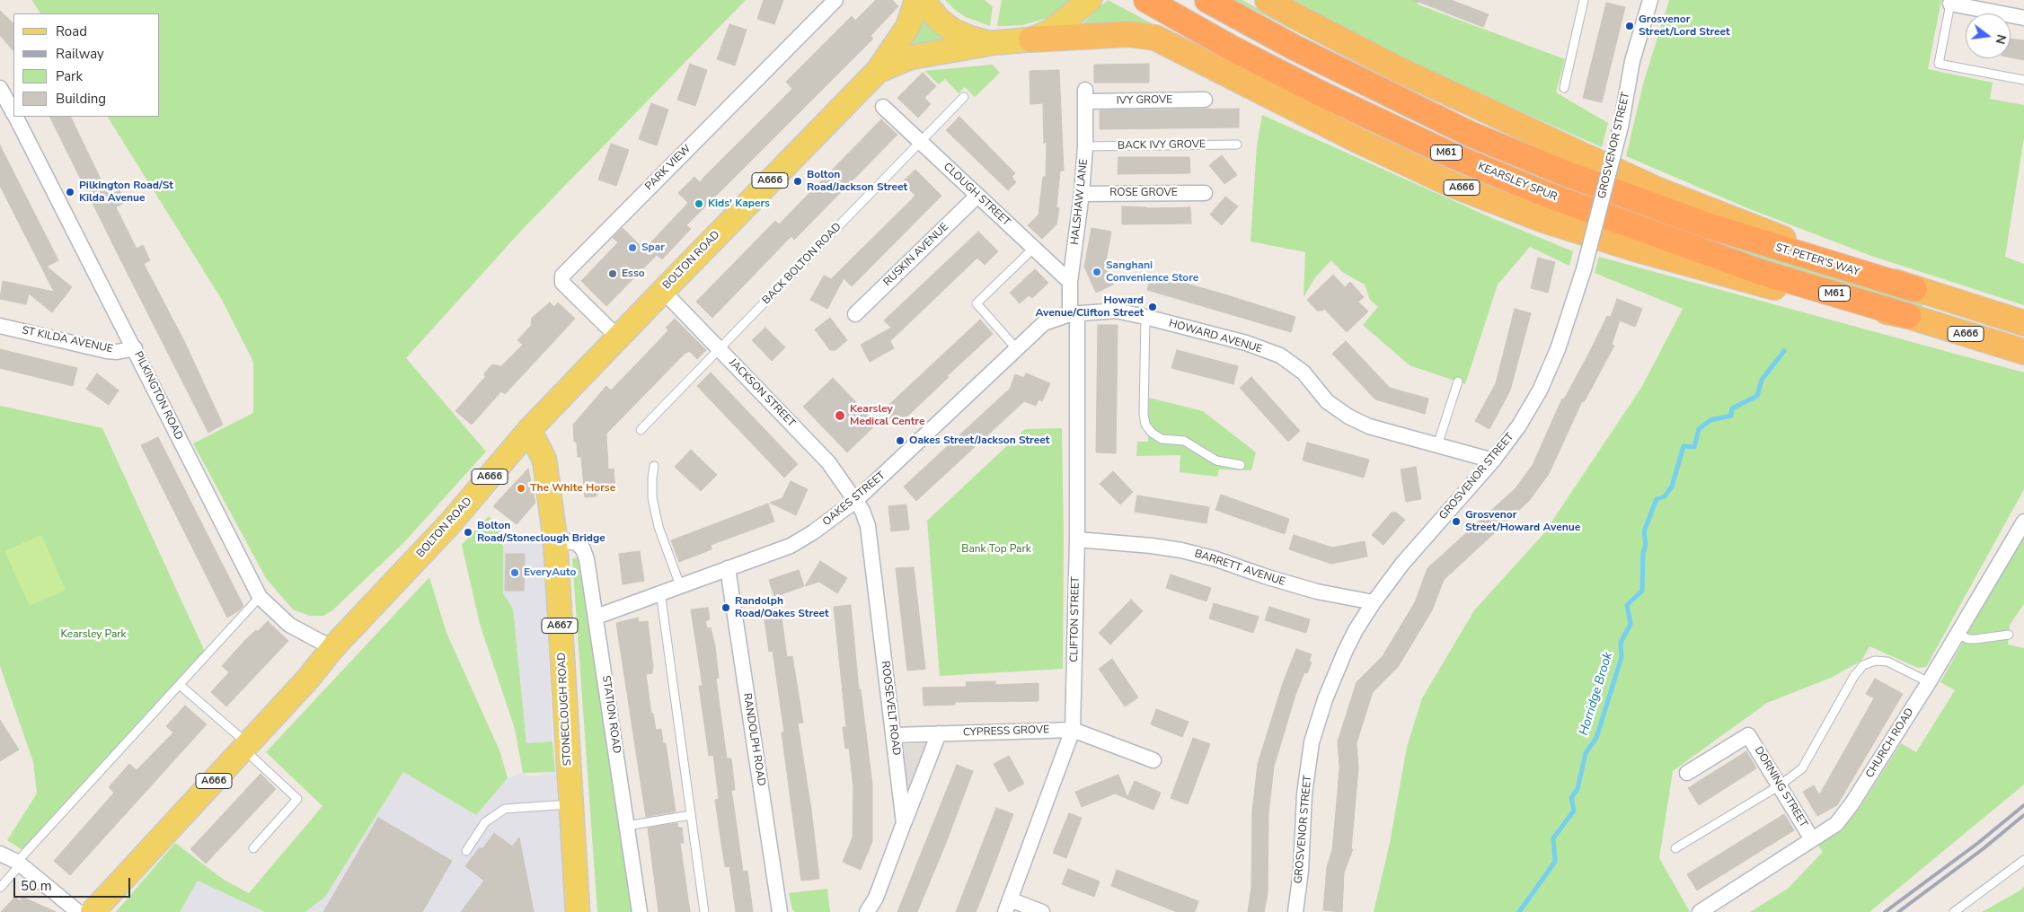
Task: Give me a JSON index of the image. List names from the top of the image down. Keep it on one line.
{"streets":{"highway":["M61","A666","KEARSLEY SPUR","ST. PETER'S WAY"],"main road":["BOLTON ROAD","A667","STONECLOUGH ROAD"],"street":["IVY GROVE","GROSVENOR STREET","PARK VIEW","ROSE GROVE","CLOUGH STREET","HALSHAW LANE","RUSKIN AVENUE","HOWARD AVENUE","ST KILDA AVENUE","JACKSON STREET","PILKINGTON ROAD","OAKES STREET","BARRETT AVENUE","CLIFTON STREET","ROOSEVELT ROAD","STATION ROAD","CYPRESS GROVE","RANDOLPH ROAD","CHURCH ROAD","DORNING STREET"],"lane":["BACK IVY GROVE","BACK BOLTON ROAD"]},"crossings":[["IVY GROVE","HALSHAW LANE"],["BACK IVY GROVE","HALSHAW LANE"],["GROSVENOR STREET","HOWARD AVENUE"],["GROSVENOR STREET","BARRETT AVENUE"],["PARK VIEW","BOLTON ROAD"],["A666","KEARSLEY SPUR"],["A666","BOLTON ROAD"],["A666","ST. PETER'S WAY"],["ROSE GROVE","HALSHAW LANE"],["CLOUGH STREET","HALSHAW LANE"],["CLOUGH STREET","RUSKIN AVENUE"],["CLOUGH STREET","BACK BOLTON ROAD"],["HALSHAW LANE","HOWARD AVENUE"],["HALSHAW LANE","OAKES STREET"],["HALSHAW LANE","CLIFTON STREET"],["BOLTON ROAD","JACKSON STREET"],["BOLTON ROAD","PILKINGTON ROAD"],["BOLTON ROAD","STONECLOUGH ROAD"],["BACK BOLTON ROAD","JACKSON STREET"],["HOWARD AVENUE","OAKES STREET"],["HOWARD AVENUE","CLIFTON STREET"],["ST KILDA AVENUE","PILKINGTON ROAD"],["JACKSON STREET","OAKES STREET"],["JACKSON STREET","ROOSEVELT ROAD"],["OAKES STREET","CLIFTON STREET"],["OAKES STREET","ROOSEVELT ROAD"],["OAKES STREET","STATION ROAD"],["OAKES STREET","RANDOLPH ROAD"],["BARRETT AVENUE","CLIFTON STREET"],["CLIFTON STREET","CYPRESS GROVE"],["ROOSEVELT ROAD","CYPRESS GROVE"],["STONECLOUGH ROAD","STATION ROAD"],["CHURCH ROAD","DORNING STREET"]],"water":["Horridge Brook"],"parks":["Bank Top Park","Kearsley Park"],"places":["Grosvenor Street/Lord Street","Bolton Road/Jackson Street","Pilkington Road/St Kilda Avenue","Kids' Kapers","Spar","Sanghani Convenience Store","Esso","Howard Avenue/Clifton Street","Kearsley Medical Centre","Oakes Street/Jackson Street","The White Horse","Grosvenor Street/Howard Avenue","Bolton Road/Stoneclough Bridge","EveryAuto","Randolph Road/Oakes Street"],"legend":["Road","Railway","Park","Building"],"scale_bar":"50 m","north":"right"}
